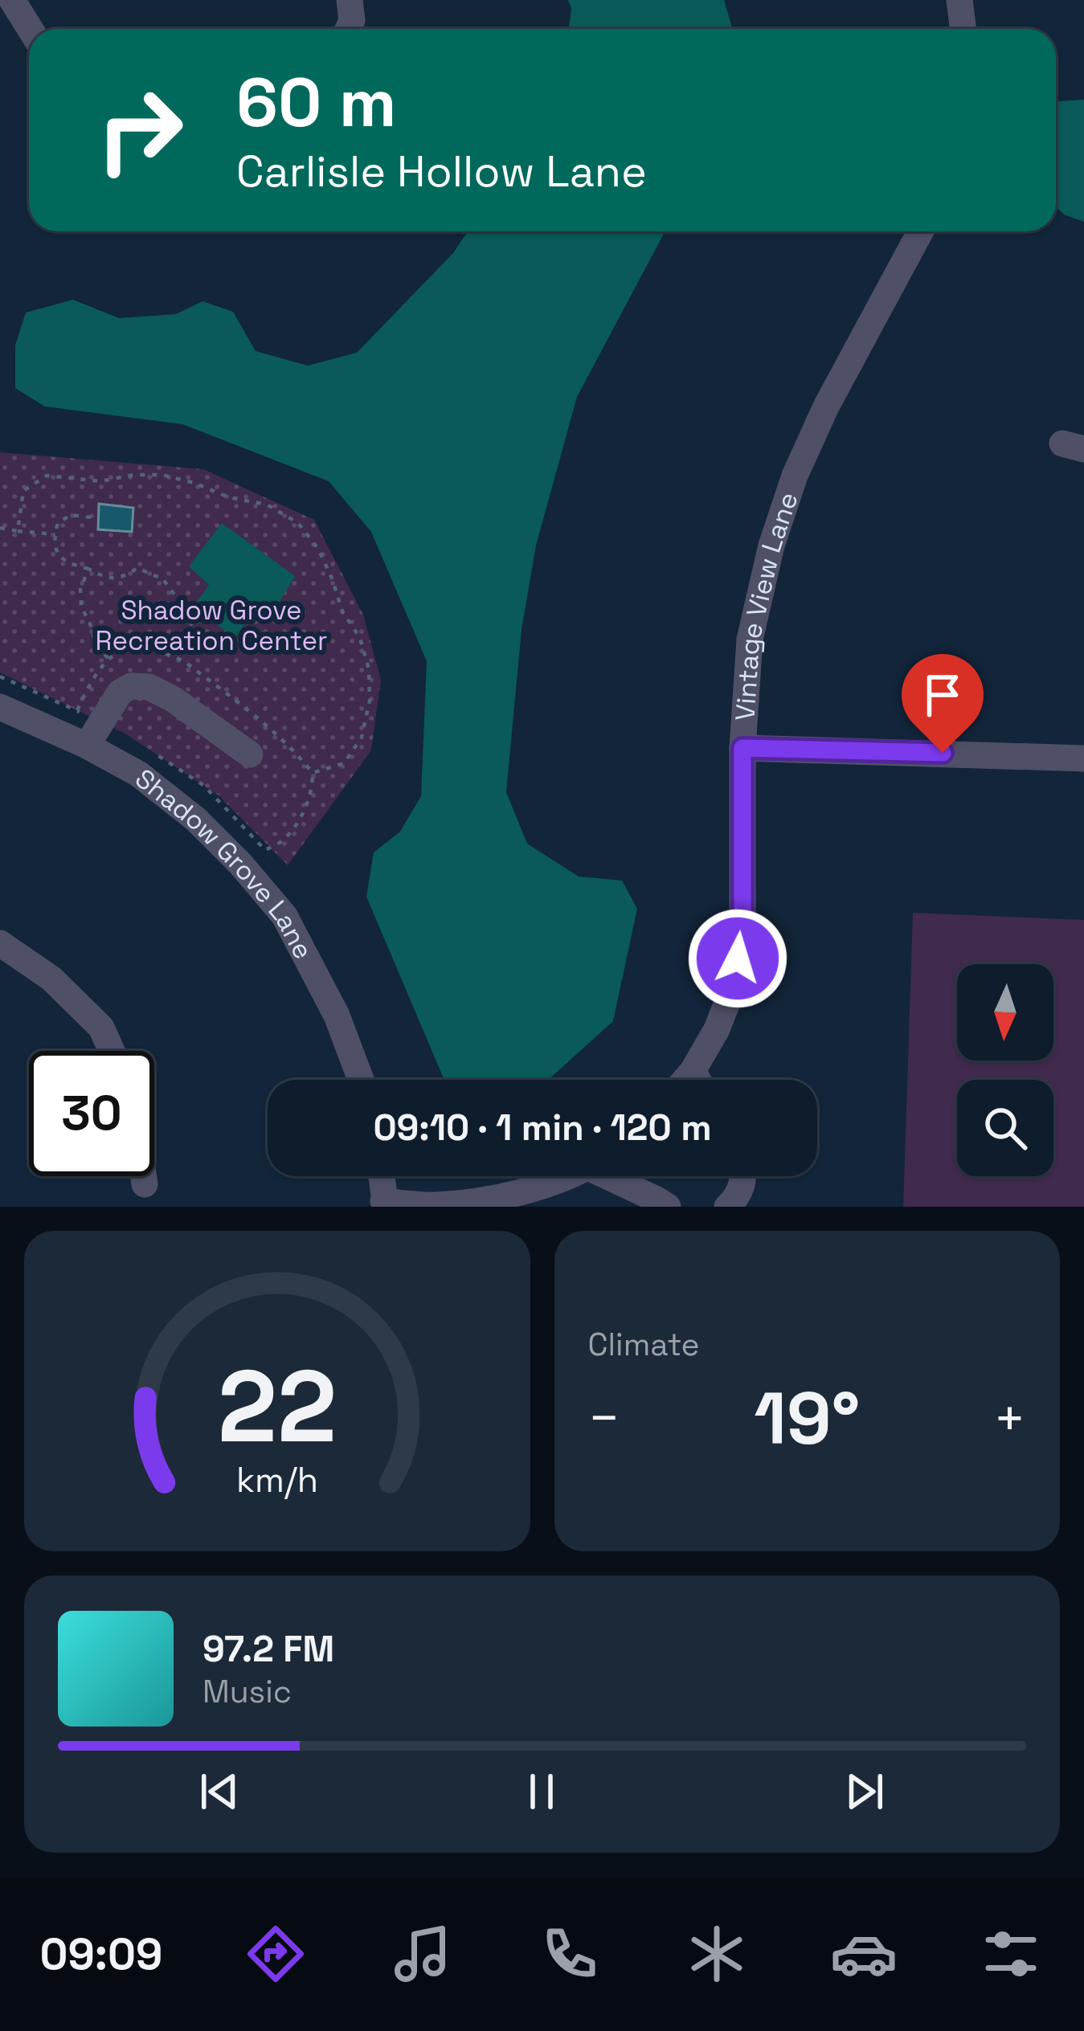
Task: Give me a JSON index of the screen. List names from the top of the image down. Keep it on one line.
{"streets":{"street":["Vintage View Lane","Shadow Grove Lane"]},"parks":["Shadow Grove Recreation Center"],"north":"bottom","page":{"turn":["60 m","Carlisle Hollow Lane"],"limit":"30","trip":"09:10 · 1 min · 120 m","tile":"Climate","heat":["−","19°","+"],"song":["97.2 FM","Music"],"tabs":"09:09","gauge":["22","km/h"]}}
